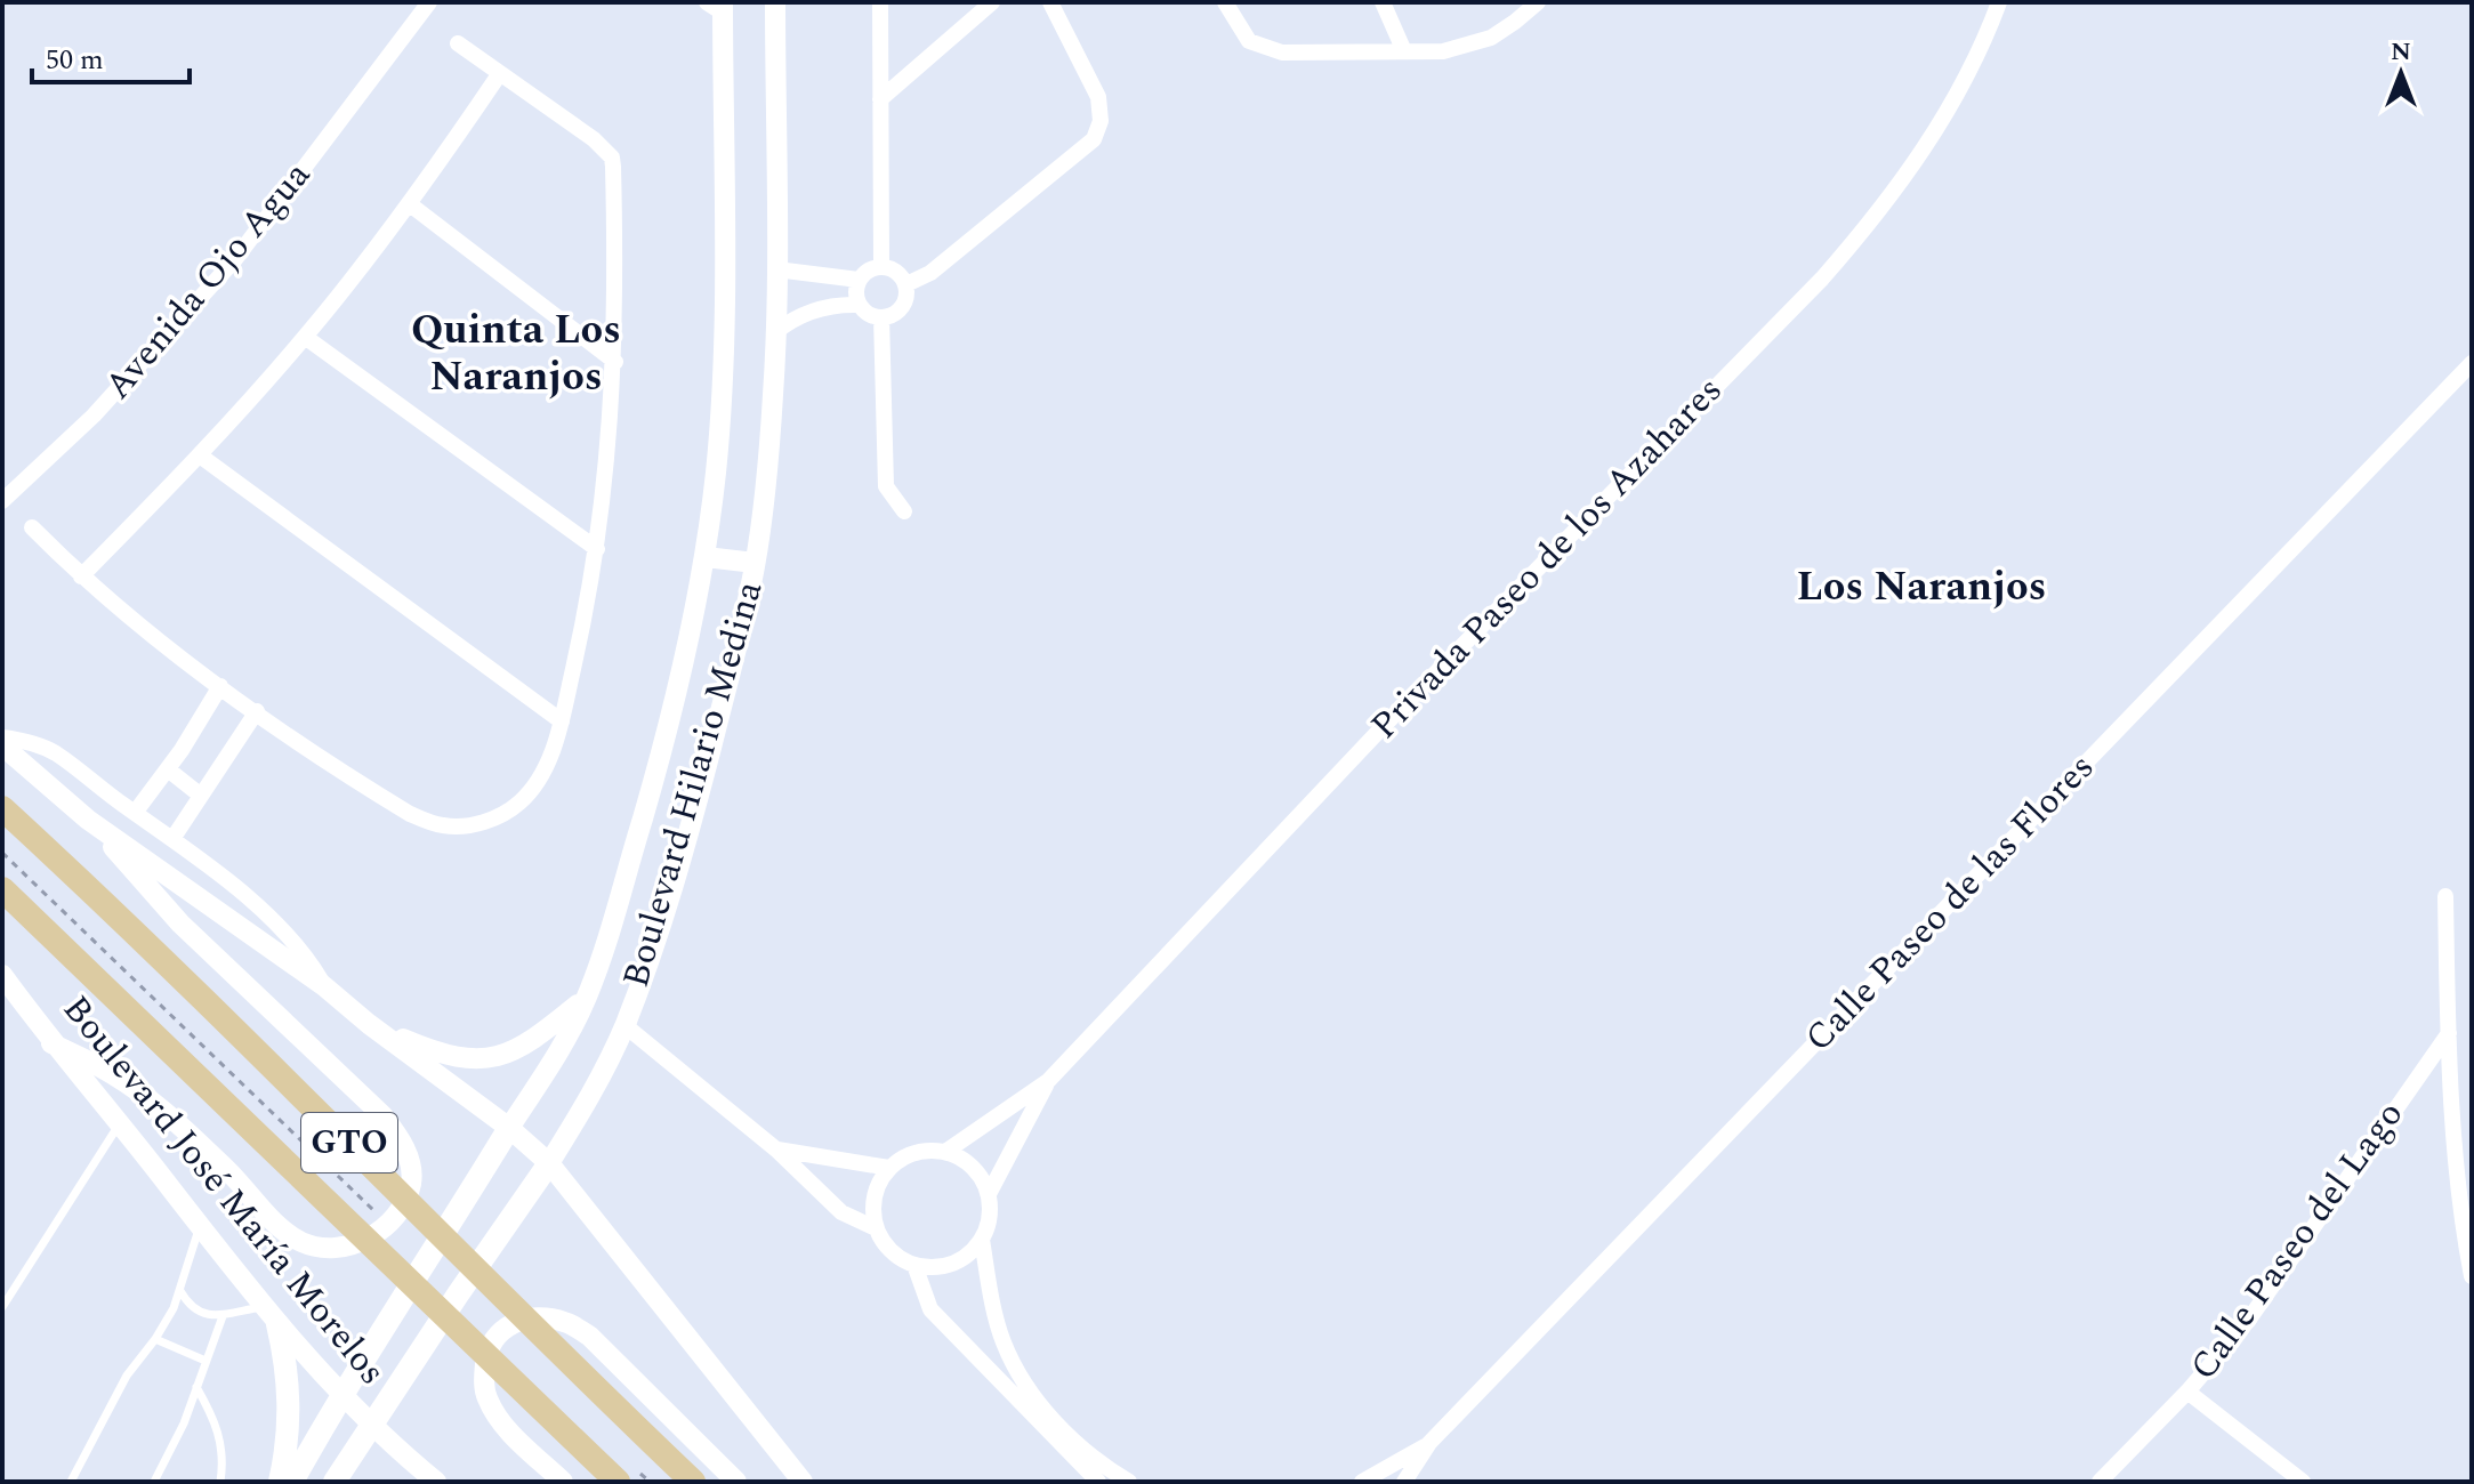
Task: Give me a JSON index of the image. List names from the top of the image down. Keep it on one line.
{"streets":{"main road":["Boulevard Hilario Medina","GTO","Boulevard José María Morelos"],"street":["Avenida Ojo Agua","Privada Paseo de los Azahares","Calle Paseo de las Flores","Calle Paseo del Lago"]},"crossings":[["Boulevard Hilario Medina","Boulevard José María Morelos"]],"districts":["Quinta Los Naranjos","Los Naranjos"],"scale_bar":"50 m","north":"top"}
